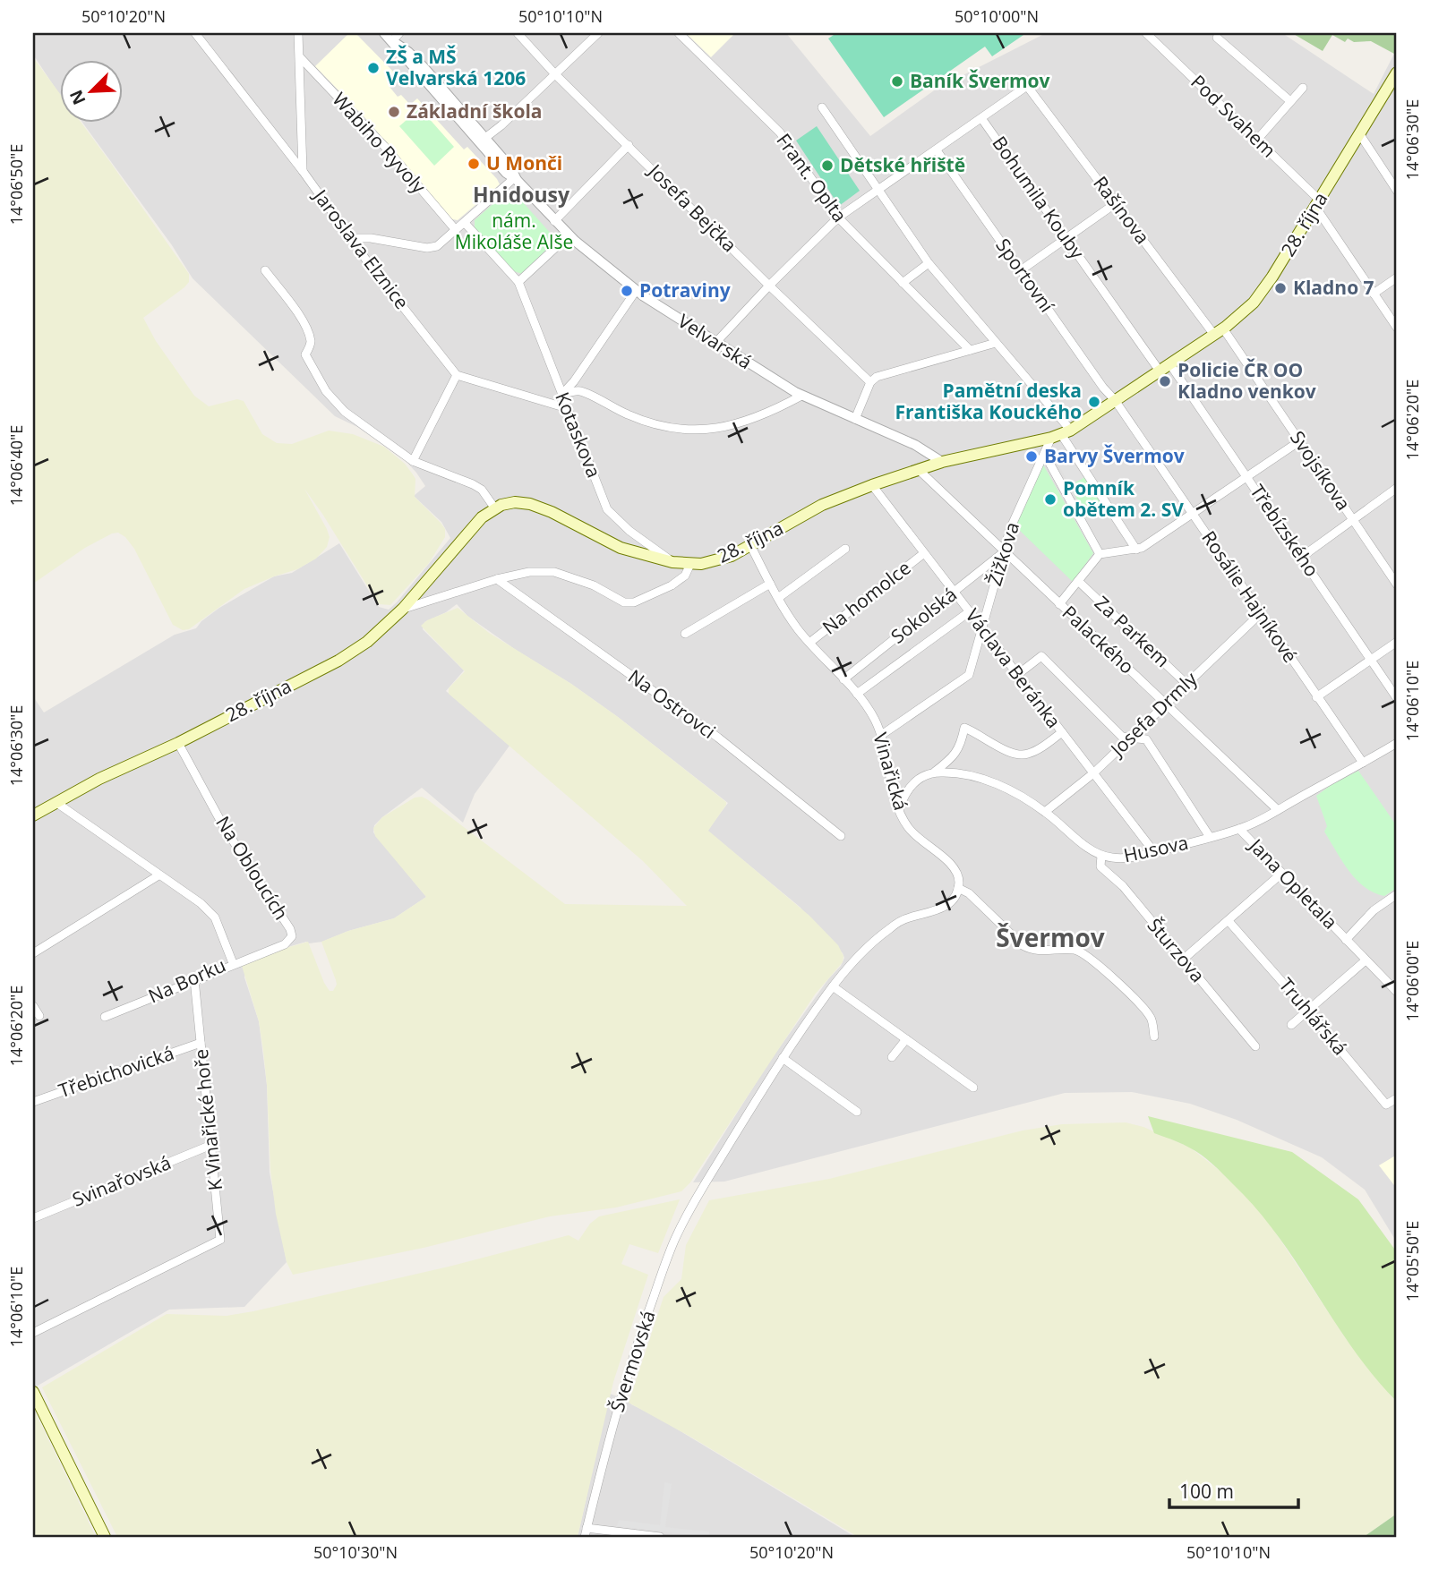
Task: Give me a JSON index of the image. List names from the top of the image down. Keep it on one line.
{"streets":{"main road":["28. října"],"street":["Pod Svahem","Wabiho Ryvoly","Frant. Oplta","Bohumila Kouby","Josefa Bejčka","Rašínova","Jaroslava Elznice","Sportovní","Velvarská","Kotaskova","Svojsíkova","Třebízského","Žižkova","Rosálie Hajníkové","Na homolce","Sokolská","Za Parkem","Palackého","Václava Beránka","Na Ostrovci","Josefa Drmly","Vinařická","Husova","Na Obloucích","Jana Opletala","Šturzova","Na Borku","Truhlářská","Třebichovická","K Vinařické hoře","Svinařovská","Švermovská"]},"crossings":[["Pod Svahem","28. října"],["Bohumila Kouby","Rašínova"],["Bohumila Kouby","28. října"],["Bohumila Kouby","Třebízského"],["Rašínova","28. října"],["Rašínova","Svojsíkova"],["28. října","Sportovní"],["28. října","Velvarská"],["28. října","Kotaskova"],["28. října","Svojsíkova"],["28. října","Třebízského"],["28. října","Žižkova"],["28. října","Rosálie Hajníkové"],["28. října","Palackého"],["28. října","Václava Beránka"],["28. října","Vinařická"],["28. října","Na Obloucích"],["28. října","Na Borku"],["Sportovní","Rosálie Hajníkové"],["Svojsíkova","Třebízského"],["Žižkova","Sokolská"],["Žižkova","Palackého"],["Žižkova","Václava Beránka"],["Žižkova","Vinařická"],["Rosálie Hajníkové","Josefa Drmly"],["Rosálie Hajníkové","Husova"],["Na homolce","Václava Beránka"],["Na homolce","Vinařická"],["Sokolská","Palackého"],["Sokolská","Václava Beránka"],["Sokolská","Vinařická"],["Za Parkem","Josefa Drmly"],["Palackého","Josefa Drmly"],["Palackého","Husova"],["Václava Beránka","Josefa Drmly"],["Václava Beránka","Husova"],["Josefa Drmly","Husova"],["Husova","Jana Opletala"],["Husova","Šturzova"],["Na Obloucích","Na Borku"],["Na Borku","K Vinařické hoře"],["Třebichovická","K Vinařické hoře"],["K Vinařické hoře","Svinařovská"]],"districts":["Hnidousy","Švermov"],"parks":["nám. Mikoláše Alše"],"places":["ZŠ a MŠ Velvarská 1206","Baník Švermov","Základní škola","U Monči","Dětské hřiště","Kladno 7","Potraviny","Policie ČR OO Kladno venkov","Pamětní deska Františka Kouckého","Barvy Švermov","Pomník obětem 2. SV"],"scale_bar":"100 m","north":"bottom left","coordinates":["50°10'20\"N","50°10'10\"N","50°10'00\"N","14°06'30\"E","14°06'50\"E","14°06'20\"E","14°06'40\"E","14°06'10\"E","14°06'00\"E","14°05'50\"E","50°10'30\"N"]}
